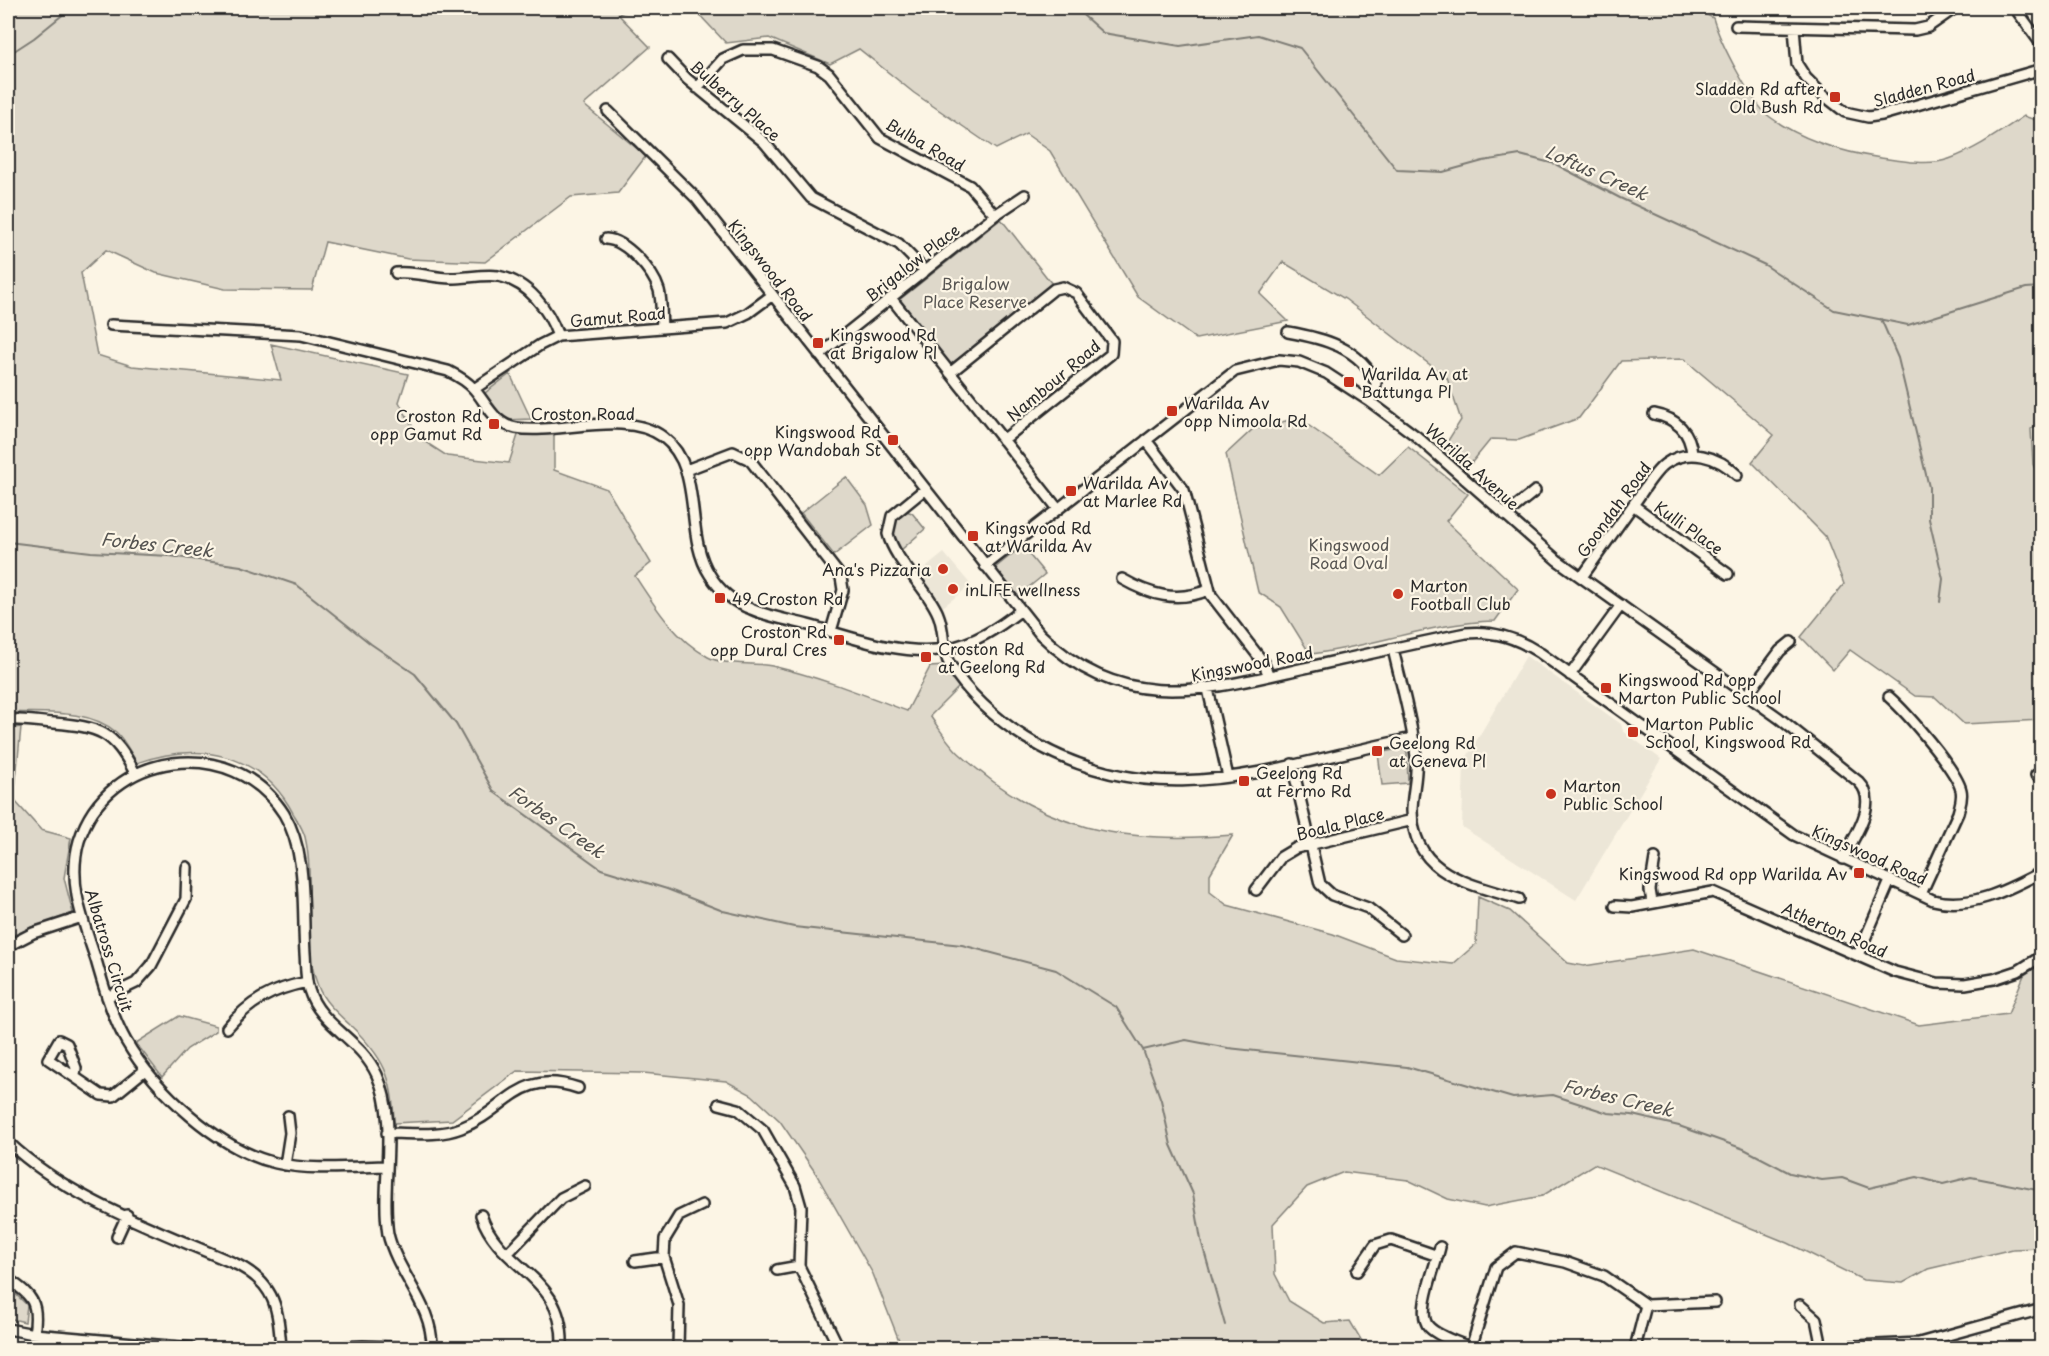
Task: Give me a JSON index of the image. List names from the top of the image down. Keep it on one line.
{"streets":{"street":["Sladden Road","Bulberry Place","Bulba Road","Brigalow Place","Kingswood Road","Gamut Road","Nambour Road","Croston Road","Warilda Avenue","Goondah Road","Kulli Place","Boala Place","Atherton Road","Albatross Circuit"]},"crossings":[["Bulberry Place","Bulba Road"],["Bulberry Place","Brigalow Place"],["Bulba Road","Brigalow Place"],["Brigalow Place","Kingswood Road"],["Kingswood Road","Gamut Road"],["Kingswood Road","Croston Road"],["Kingswood Road","Warilda Avenue"],["Gamut Road","Croston Road"],["Warilda Avenue","Goondah Road"],["Goondah Road","Kulli Place"]],"water":["Loftus Creek","Forbes Creek"],"parks":["Brigalow Place Reserve","Kingswood Road Oval"],"places":{"transit":["Sladden Rd after Old Bush Rd","Kingswood Rd at Brigalow Pl","Warilda Av at Battunga Pl","Warilda Av opp Nimoola Rd","Croston Rd opp Gamut Rd","Kingswood Rd opp Wandobah St","Warilda Av at Marlee Rd","Kingswood Rd at Warilda Av","49 Croston Rd","Croston Rd opp Dural Cres","Croston Rd at Geelong Rd","Kingswood Rd opp Marton Public School","Marton Public School, Kingswood Rd","Geelong Rd at Geneva Pl","Geelong Rd at Fermo Rd","Kingswood Rd opp Warilda Av"],"other":["Ana's Pizzaria","inLIFE wellness","Marton Football Club","Marton Public School"]}}
